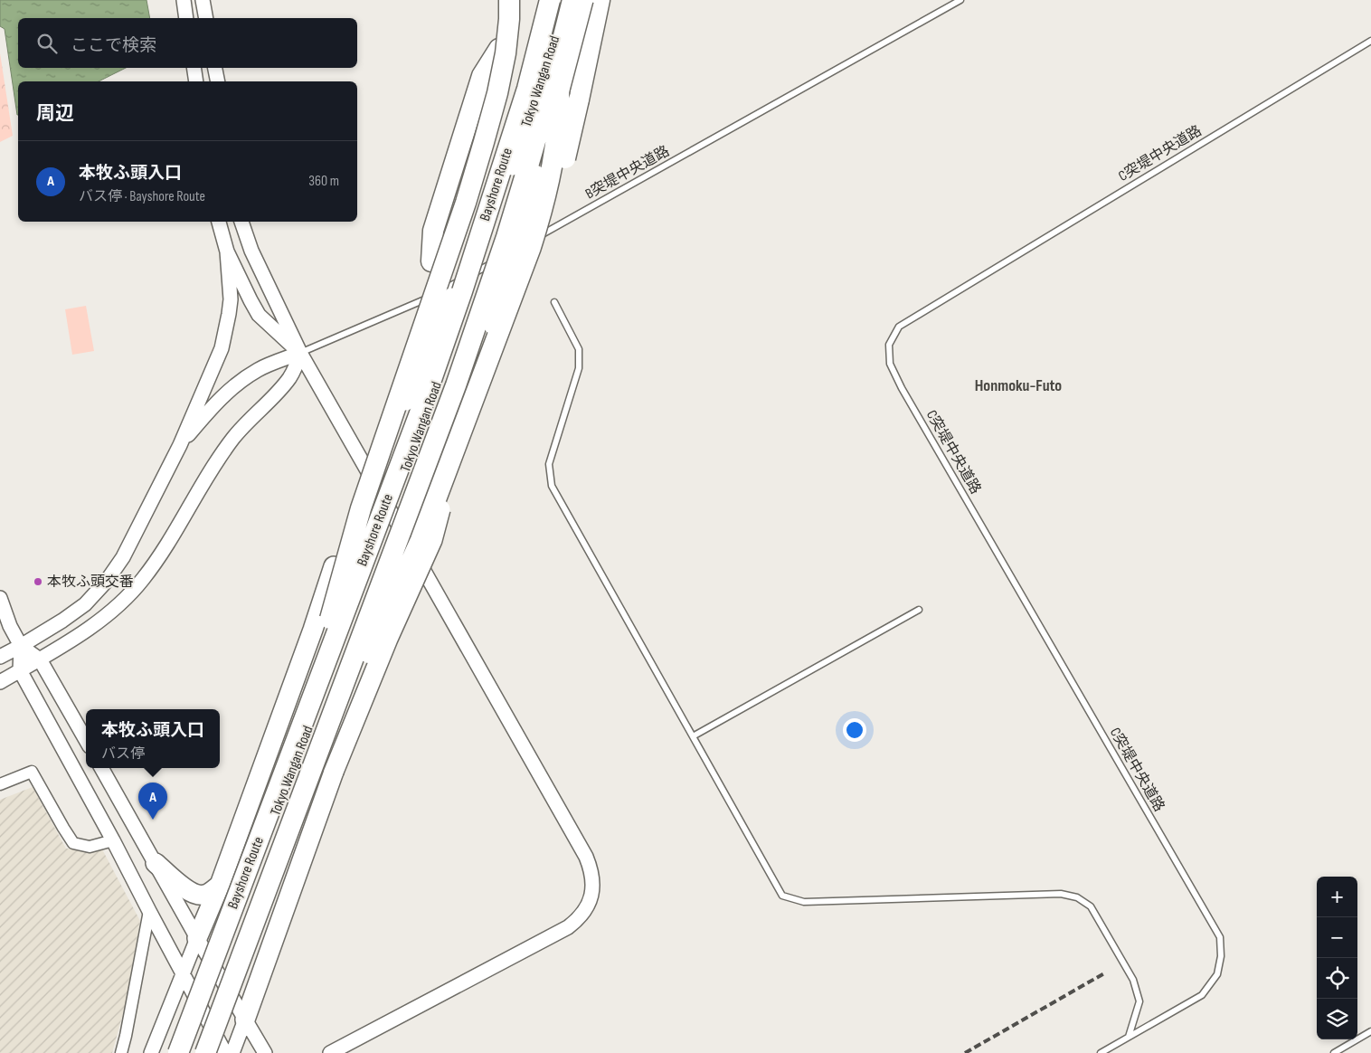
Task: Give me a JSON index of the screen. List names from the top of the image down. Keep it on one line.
{"streets":{"highway":["Tokyo Wangan Road","Bayshore Route"],"lane":["C突堤中央道路","B突堤中央道路"]},"crossings":[["Tokyo Wangan Road","Bayshore Route"]],"districts":["Honmoku-Futo"],"places":["本牧ふ頭交番"],"page":{"search":"ここで検索","heading":"周辺","list":[{"mark":"A","name":"本牧ふ頭入口","note":"バス停 · Bayshore Route","value":"360 m"}],"popup":["本牧ふ頭入口","バス停"],"pins":"A","map_buttons":["+","−"]}}
